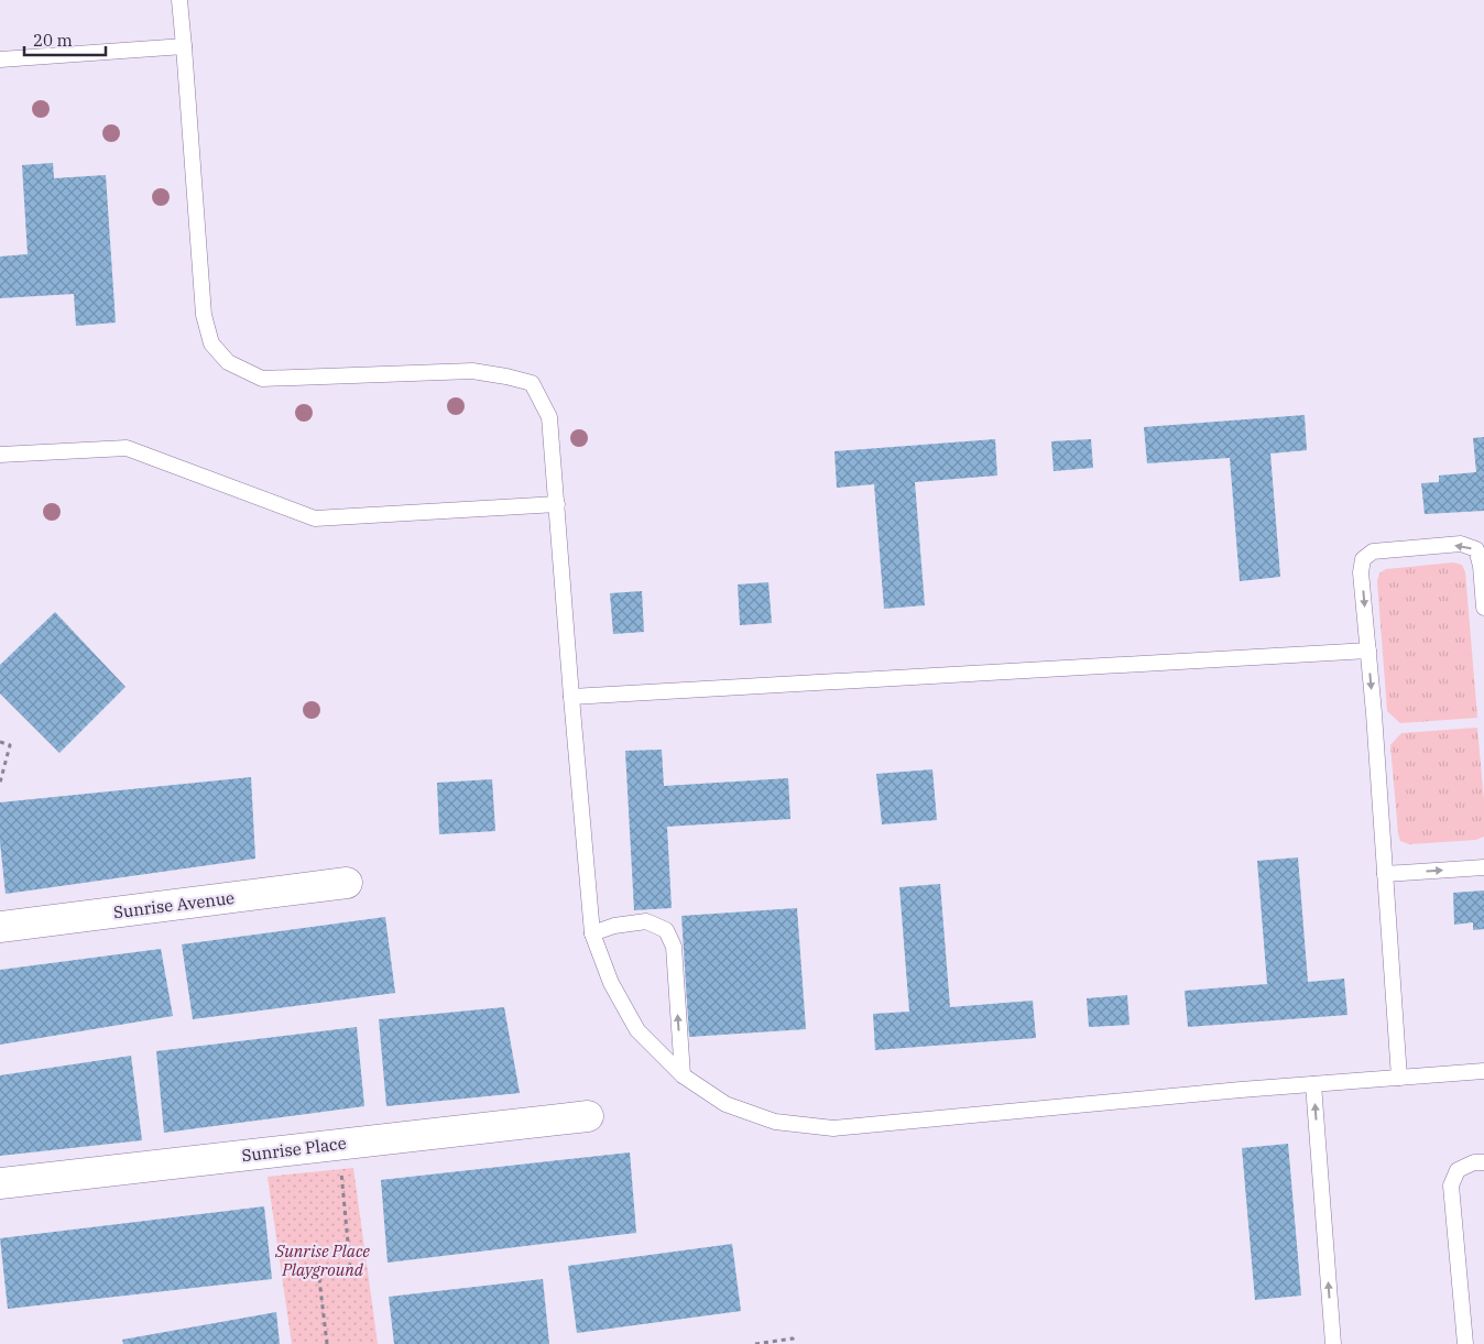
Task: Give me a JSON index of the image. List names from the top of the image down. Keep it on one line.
{"streets":{"street":["Sunrise Avenue","Sunrise Place"]},"parks":["Sunrise Place Playground"],"scale_bar":"20 m"}
